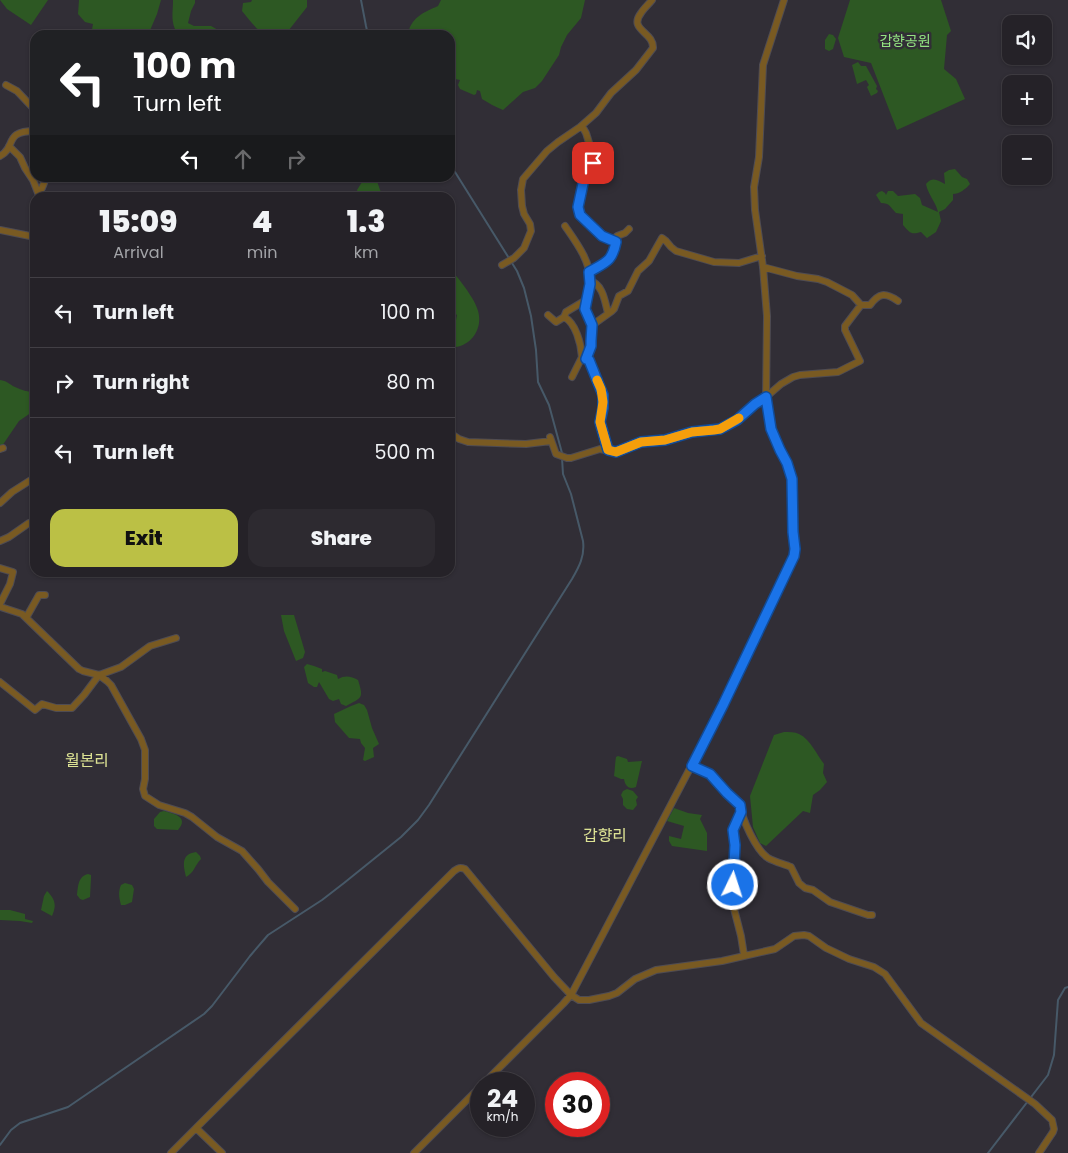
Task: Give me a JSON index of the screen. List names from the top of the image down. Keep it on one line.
{"districts":["월본리","갑향리"],"parks":["갑향공원"],"page":{"map_buttons":["+","−"],"turn":["100 m","Turn left"],"eta":["15:09","Arrival","4","min","1.3","km"],"list":[{"name":"Turn left","value":"100 m"},{"name":"Turn right","value":"80 m"},{"name":"Turn left","value":"500 m"}],"buttons":["Exit","Share"],"speed":"24 km/h","limit":"30"}}
